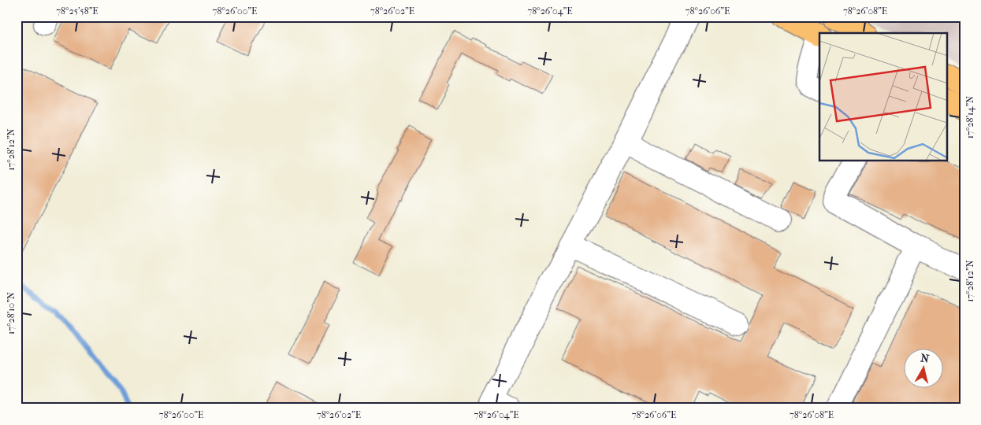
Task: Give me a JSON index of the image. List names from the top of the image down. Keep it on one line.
{"north":"top","coordinates":["78°25'58\"E","78°26'00\"E","78°26'02\"E","78°26'04\"E","78°26'06\"E","78°26'08\"E","17°28'14\"N","17°28'12\"N","17°28'10\"N"]}
